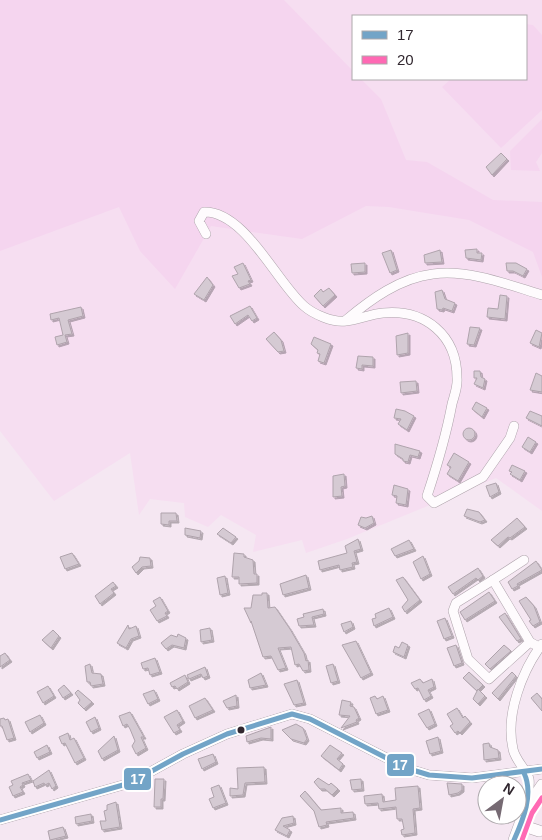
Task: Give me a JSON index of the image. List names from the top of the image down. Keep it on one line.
{"lines":["transit line 17","transit line 20"],"legend":["17","20"],"north":"top right"}
